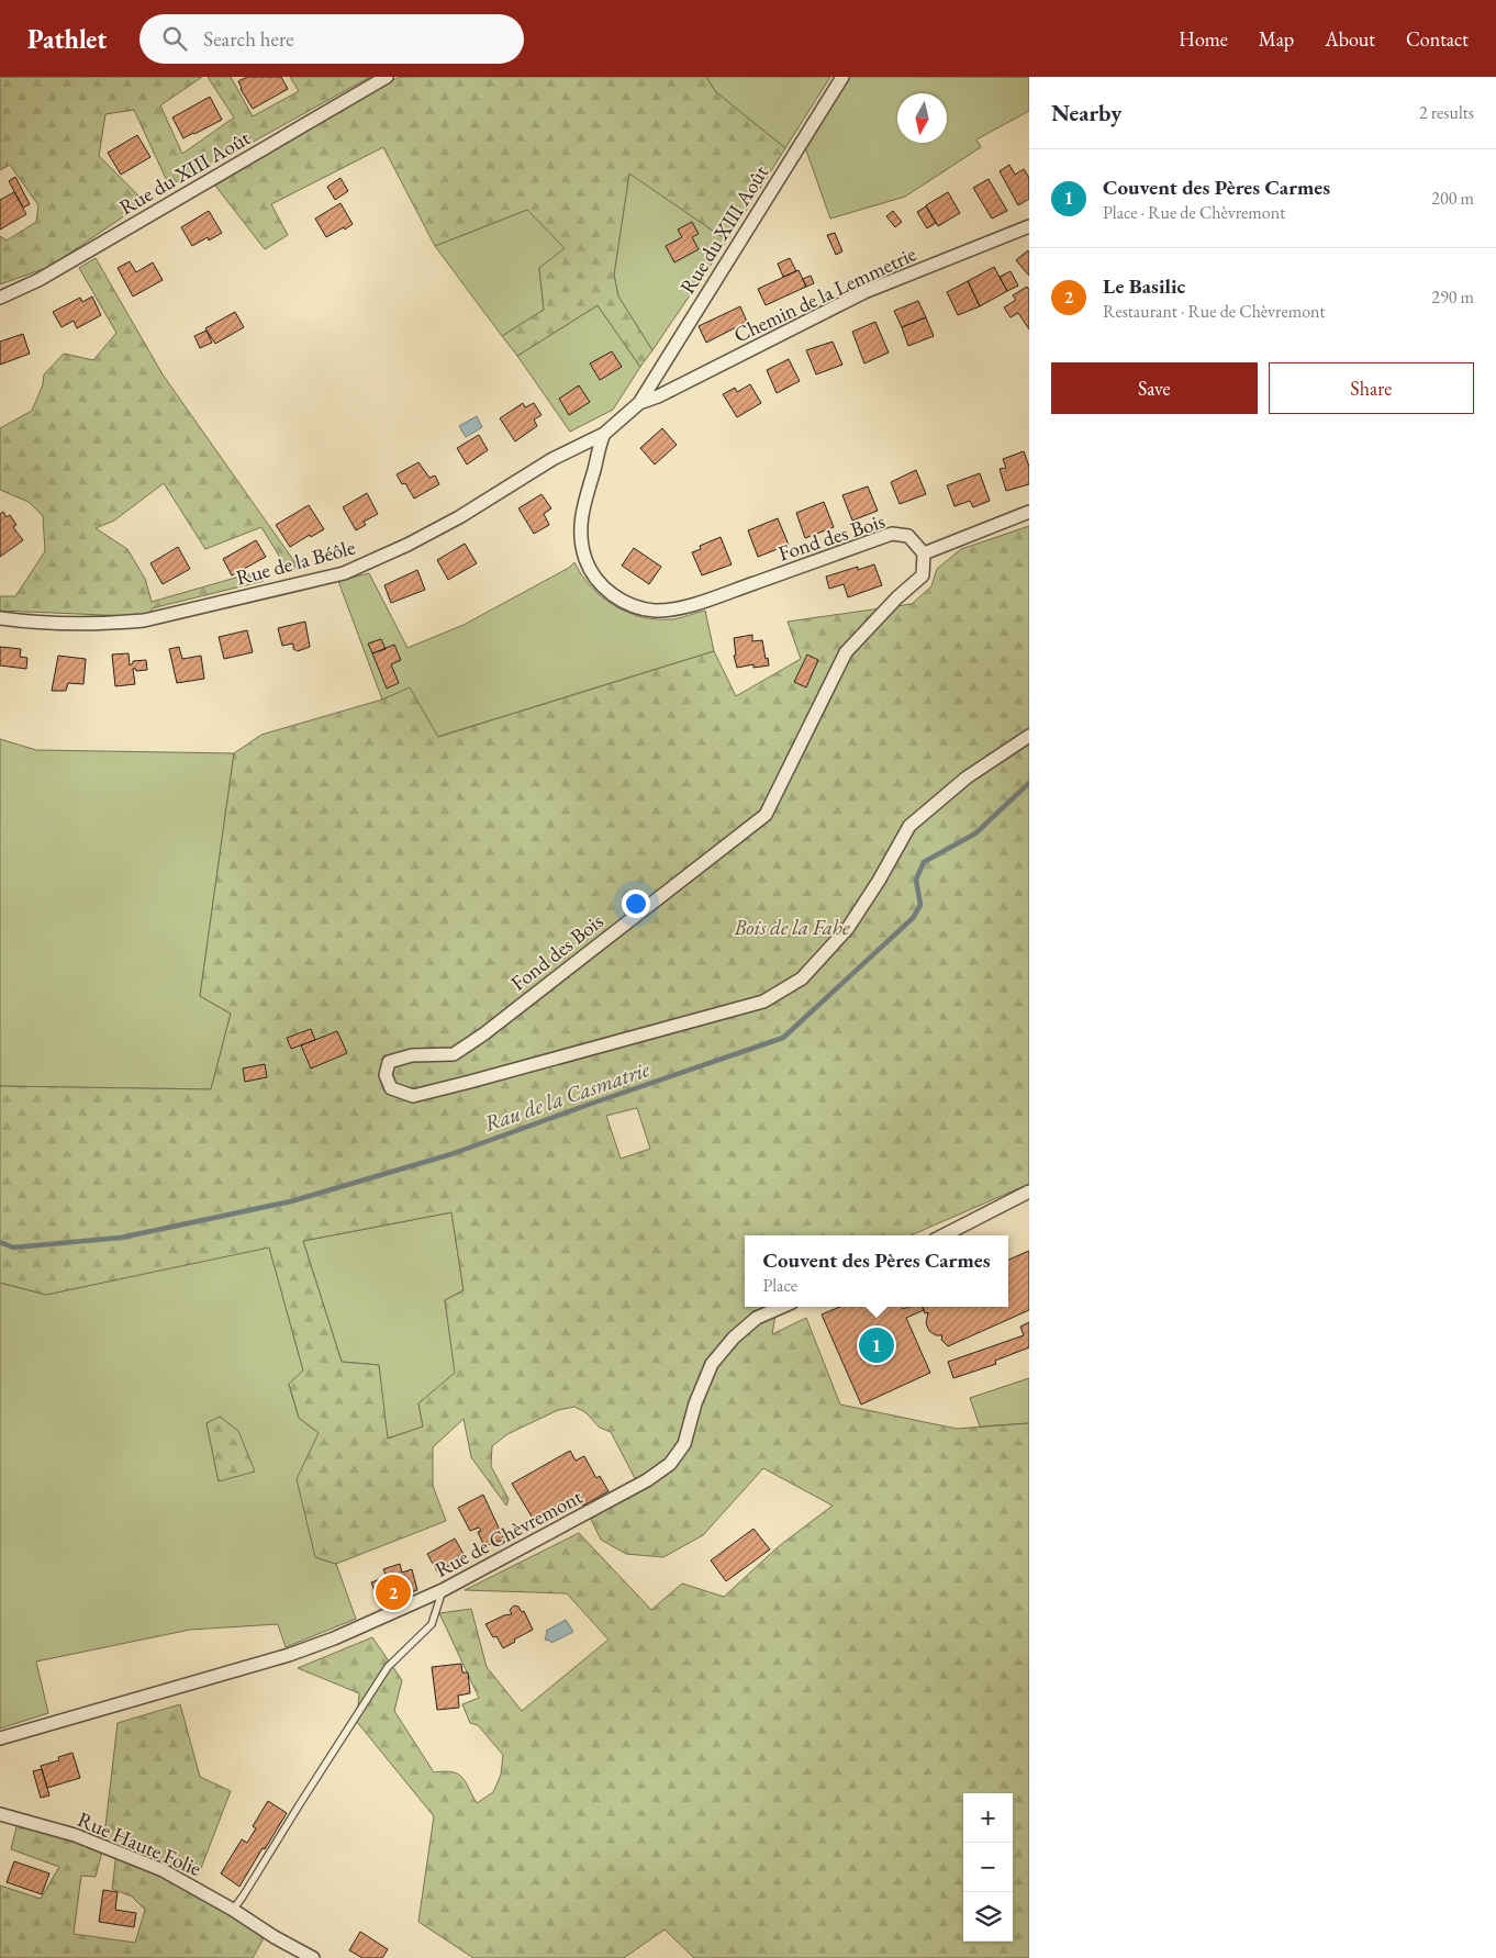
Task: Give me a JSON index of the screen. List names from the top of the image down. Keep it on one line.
{"streets":{"street":["Rue du XIII Août","Chemin de la Lemmetrie","Fond des Bois","Rue de la Béôle","Rue de Chèvremont","Rue Haute Folie"]},"crossings":[["Rue du XIII Août","Chemin de la Lemmetrie"],["Rue du XIII Août","Rue de la Béôle"],["Chemin de la Lemmetrie","Rue de la Béôle"],["Fond des Bois","Rue de la Béôle"]],"water":["Rau de la Casmatrie"],"parks":["Bois de la Fahe"],"north":"bottom","page":{"header":"Pathlet","search":"Search here","nav":["Home","Map","About","Contact"],"heading":["Nearby","2 results"],"list":[{"mark":"1","name":"Couvent des Pères Carmes","note":"Place · Rue de Chèvremont","value":"200 m"},{"mark":"2","name":"Le Basilic","note":"Restaurant · Rue de Chèvremont","value":"290 m"}],"buttons":["Save","Share"],"popup":["Couvent des Pères Carmes","Place"],"pins":["1","2"],"map_buttons":["+","−"]}}
